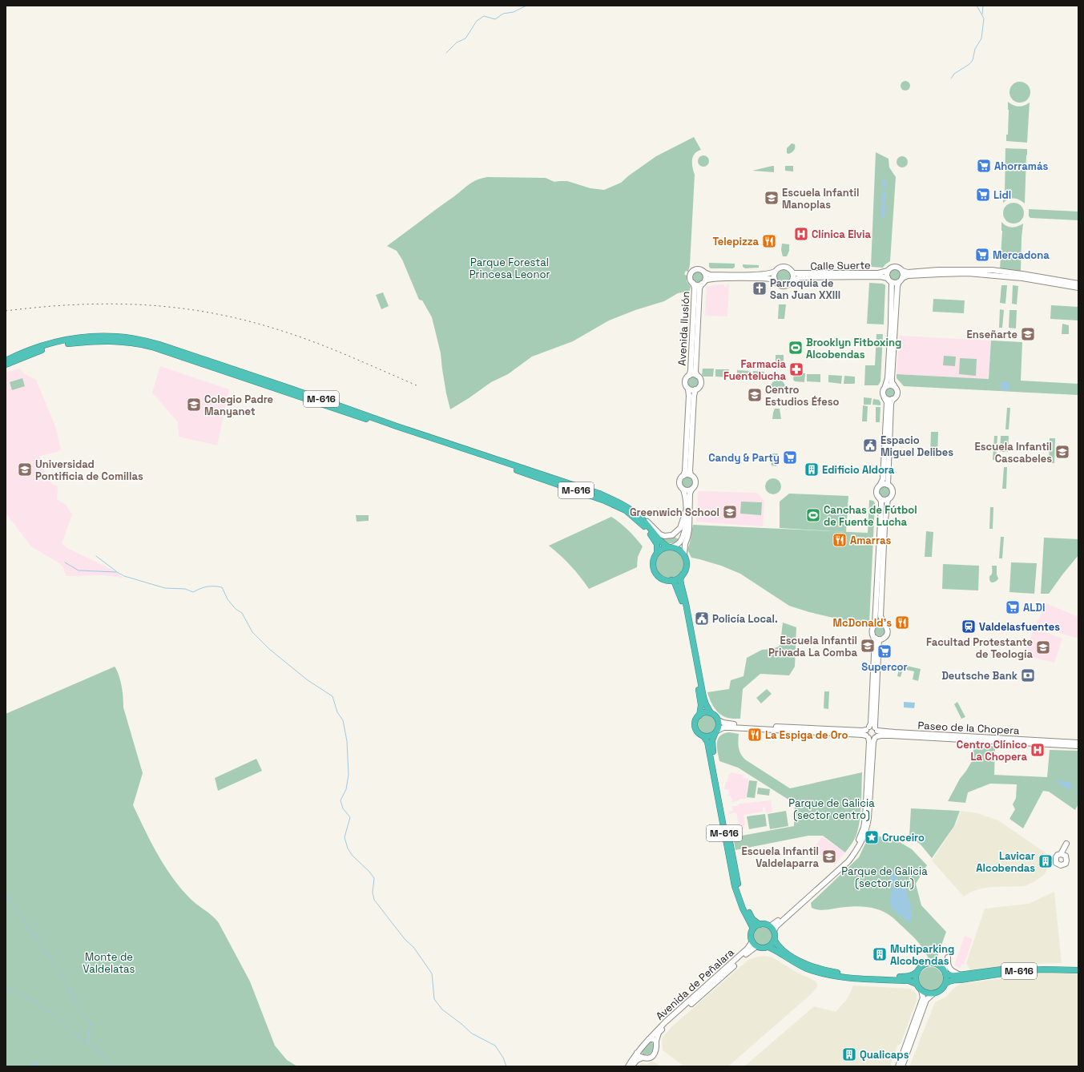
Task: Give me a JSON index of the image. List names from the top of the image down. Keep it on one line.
{"streets":{"highway":["M-616"],"main road":["Calle Suerte","Avenida Ilusión","Paseo de la Chopera","Avenida de Peñalara"]},"crossings":[["M-616","Avenida de Peñalara"]],"parks":["Parque Forestal Princesa Leonor","Parque de Galicia (sector centro)","Parque de Galicia (sector sur)","Monte de Valdelatas"],"places":{"supermarket":["Ahorramás","Lidl","Mercadona","Candy & Party","ALDI","Supercor"],"school or university":["Escuela Infantil Manoplas","Enseñarte","Centro Estudios Éfeso","Colegio Padre Manyanet","Escuela Infantil Cascabeles","Universidad Pontificia de Comillas","Greenwich School","Escuela Infantil Privada La Comba","Facultad Protestante de Teología","Escuela Infantil Valdelaparra"],"hospital":["Clínica Elvia","Centro Clínico La Chopera"],"restaurant":["Telepizza","Amarras","McDonald's","La Espiga de Oro"],"church":["Parroquia de San Juan XXIII"],"sports":["Brooklyn Fitboxing Alcobendas","Canchas de Fútbol de Fuente Lucha"],"pharmacy":["Farmacia Fuentelucha"],"public building":["Espacio Miguel Delibes","Policía Local."],"building":["Edificio Aldora","Lavicar Alcobendas","Multiparking Alcobendas","Qualicaps"],"station":["Valdelasfuentes"],"bank":["Deutsche Bank"],"place":["Cruceiro"]}}
